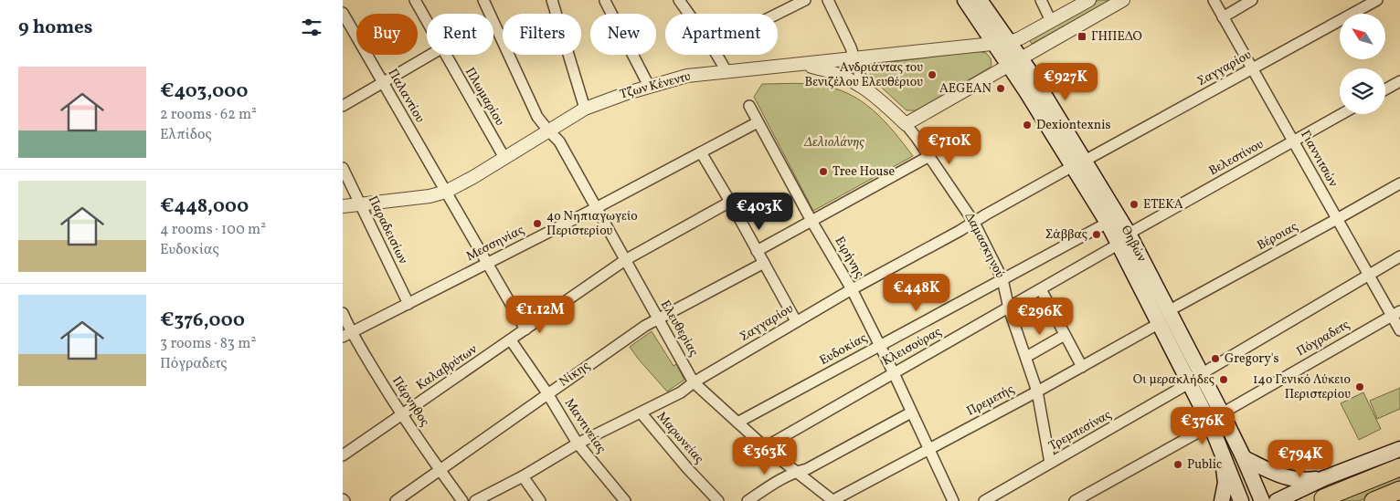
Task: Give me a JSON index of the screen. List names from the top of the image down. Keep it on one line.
{"streets":{"main road":["Θηβών"],"street":["Σαγγαρίου","Τζων Κένεντυ","Παλαντίου","Πλωμαρίου","Βελεστίνου","Γιαννιτσών","Παραδεισίων","Βέροιας","Μεσσηνίας","Δαμασκηνού","Ειρήνης","Ελευθερίας","Πόγραδετς","Κλεισούρας","Ευδοκίας","Καλαβρύτων","Νίκης","Πρεμετής","Πάρνηθος","Μαντινείας","Τρεμπεσίνας","Μαρωνείας"]},"crossings":[["Σαγγαρίου","Γιαννιτσών"],["Σαγγαρίου","Θηβών"],["Σαγγαρίου","Δαμασκηνού"],["Σαγγαρίου","Ειρήνης"],["Σαγγαρίου","Ελευθερίας"],["Σαγγαρίου","Μαντινείας"],["Σαγγαρίου","Μαρωνείας"],["Τζων Κένεντυ","Παλαντίου"],["Τζων Κένεντυ","Πλωμαρίου"],["Τζων Κένεντυ","Παραδεισίων"],["Τζων Κένεντυ","Θηβών"],["Τζων Κένεντυ","Δαμασκηνού"],["Τζων Κένεντυ","Ελευθερίας"],["Βελεστίνου","Γιαννιτσών"],["Βελεστίνου","Θηβών"],["Βελεστίνου","Κλεισούρας"],["Γιαννιτσών","Βέροιας"],["Γιαννιτσών","Πόγραδετς"],["Γιαννιτσών","Τρεμπεσίνας"],["Παραδεισίων","Μεσσηνίας"],["Βέροιας","Θηβών"],["Βέροιας","Πρεμετής"],["Μεσσηνίας","Ειρήνης"],["Μεσσηνίας","Ελευθερίας"],["Μεσσηνίας","Πάρνηθος"],["Θηβών","Πόγραδετς"],["Θηβών","Κλεισούρας"],["Θηβών","Ευδοκίας"],["Θηβών","Πρεμετής"],["Θηβών","Τρεμπεσίνας"],["Δαμασκηνού","Κλεισούρας"],["Δαμασκηνού","Ευδοκίας"],["Δαμασκηνού","Πρεμετής"],["Δαμασκηνού","Τρεμπεσίνας"],["Ειρήνης","Κλεισούρας"],["Ειρήνης","Ευδοκίας"],["Ειρήνης","Πρεμετής"],["Ελευθερίας","Κλεισούρας"],["Ελευθερίας","Ευδοκίας"],["Ελευθερίας","Καλαβρύτων"],["Ελευθερίας","Νίκης"],["Ελευθερίας","Πρεμετής"],["Καλαβρύτων","Πάρνηθος"],["Καλαβρύτων","Μαντινείας"],["Νίκης","Πάρνηθος"],["Νίκης","Μαντινείας"]],"parks":["Δελιολάνης"],"places":{"transit":["ΓΗΠΕΔΟ"],"other":["Ανδριάντας του Βενιζέλου Ελευθέριου","AEGEAN","Dexiontexnis","Tree House","ΕΤΕΚΑ","4ο Νηπιαγωγείο Περιστερίου","Σάββας","Gregory's","Οι μερακλήδες","14ο Γενικό Λύκειο Περιστερίου","Public"]},"north":"top left","page":{"heading":"9 homes","chip":["Buy","Rent","Filters","New","Apartment"],"list":[{"name":"€403,000","note":"2 rooms · 62 m² · Ελπίδος"},{"name":"€448,000","note":"4 rooms · 100 m² · Ευδοκίας"},{"name":"€376,000","note":"3 rooms · 83 m² · Πόγραδετς"}],"price":["€927K","€710K","€403K","€448K","€1.12M","€296K","€376K","€363K","€794K"]}}
